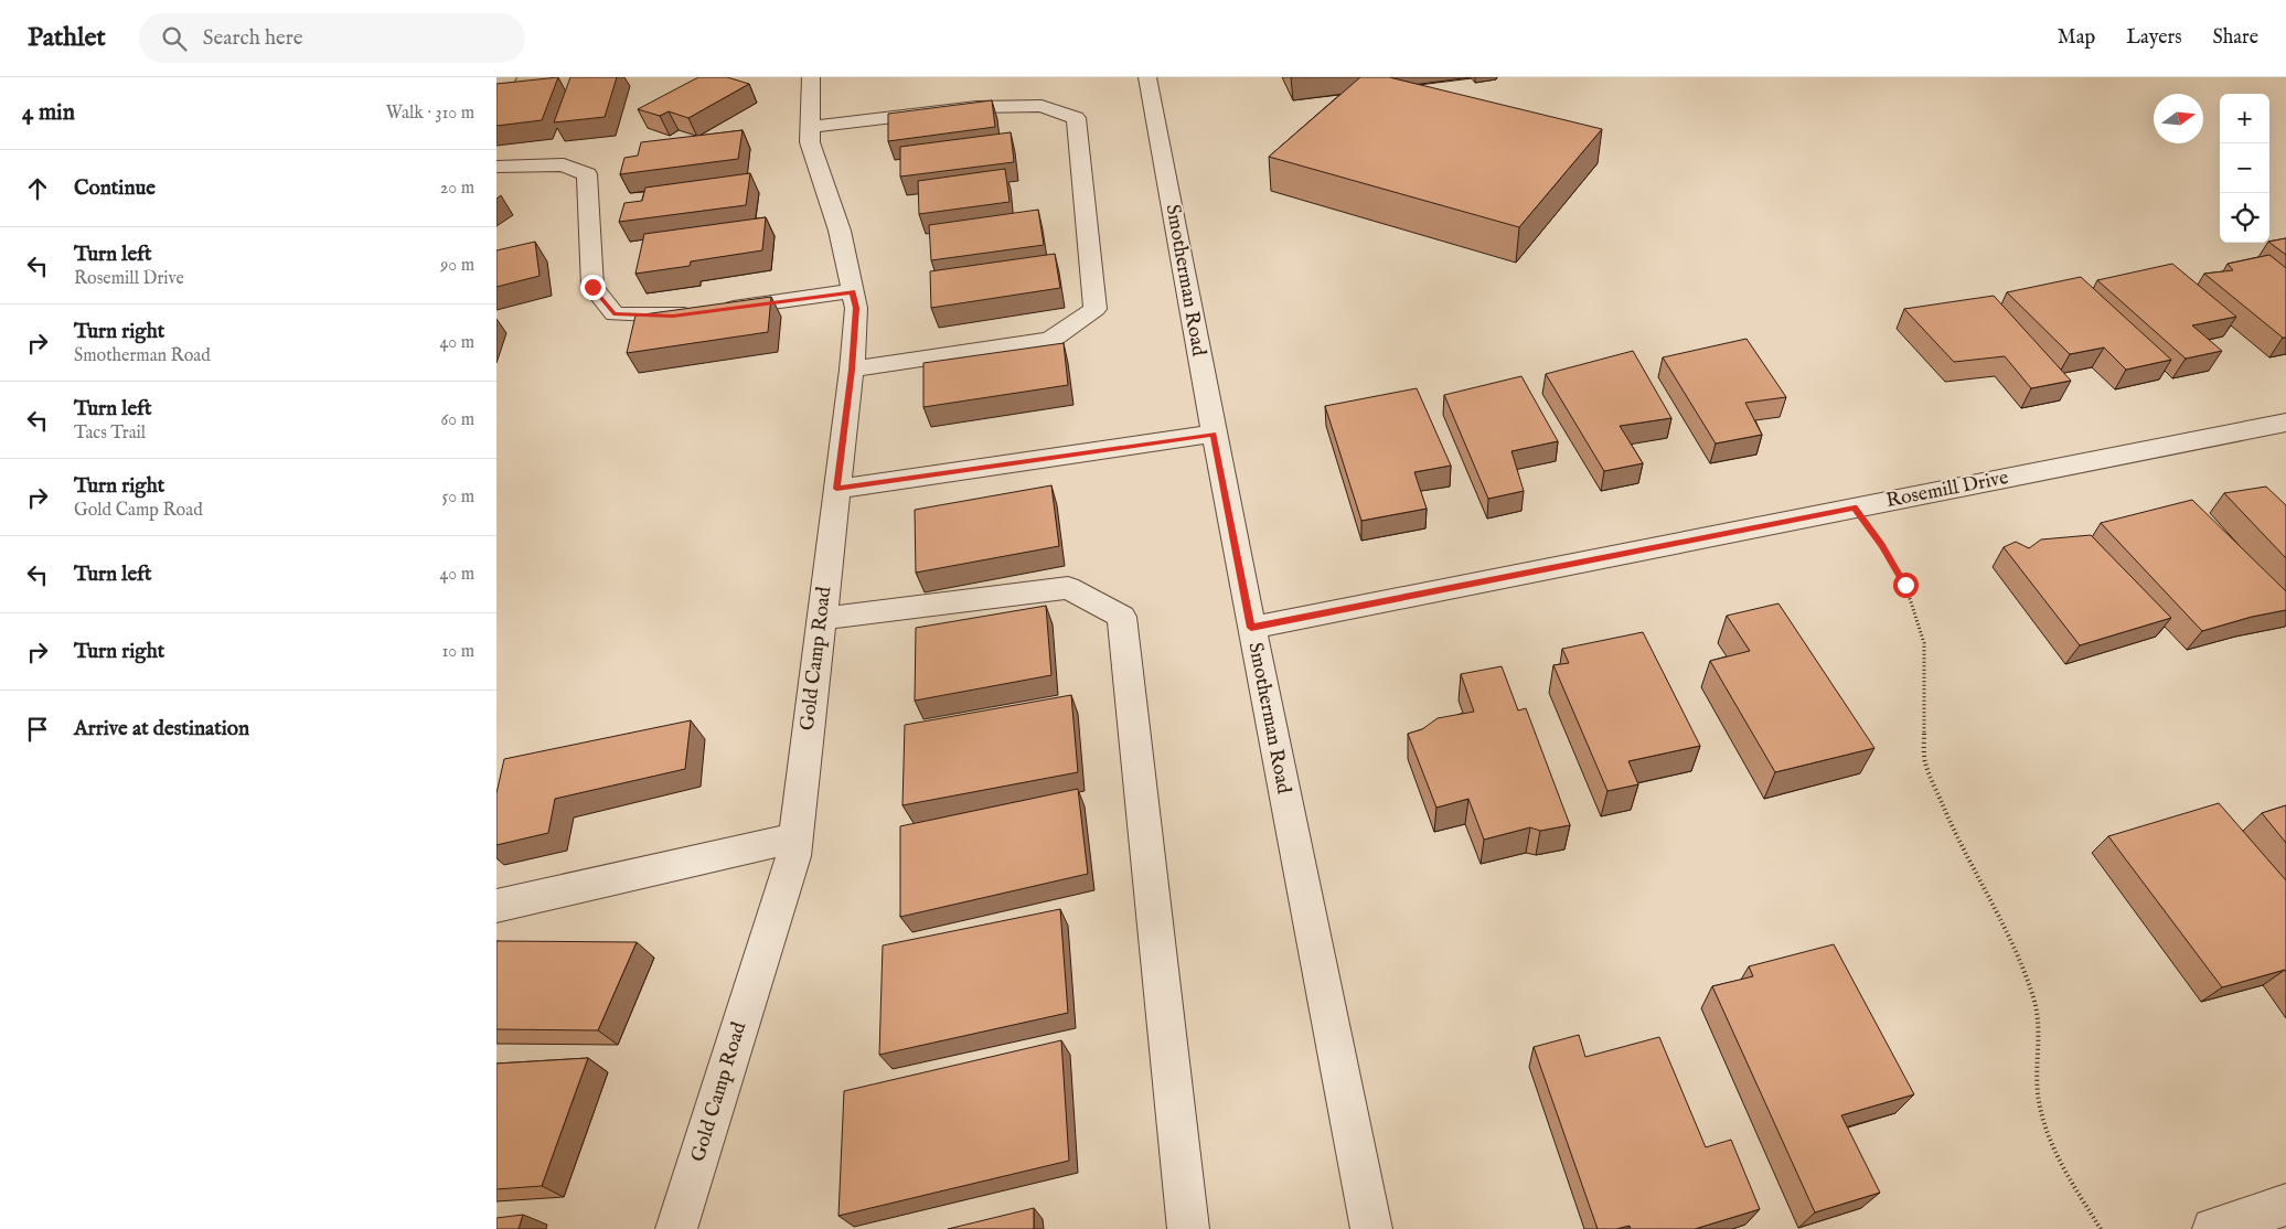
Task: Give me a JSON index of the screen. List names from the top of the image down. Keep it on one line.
{"streets":{"street":["Smotherman Road","Rosemill Drive","Gold Camp Road"]},"crossings":[["Smotherman Road","Rosemill Drive"]],"north":"right","page":{"header":"Pathlet","search":"Search here","nav":["Map","Layers","Share"],"heading":["4 min","Walk · 310 m"],"map_buttons":["+","−"],"list":[["Continue","20 m"],["Turn left","Rosemill Drive","90 m"],["Turn right","Smotherman Road","40 m"],["Turn left","Tacs Trail","60 m"],["Turn right","Gold Camp Road","50 m"],["Turn left","40 m"],["Turn right","10 m"],"Arrive at destination"]}}
